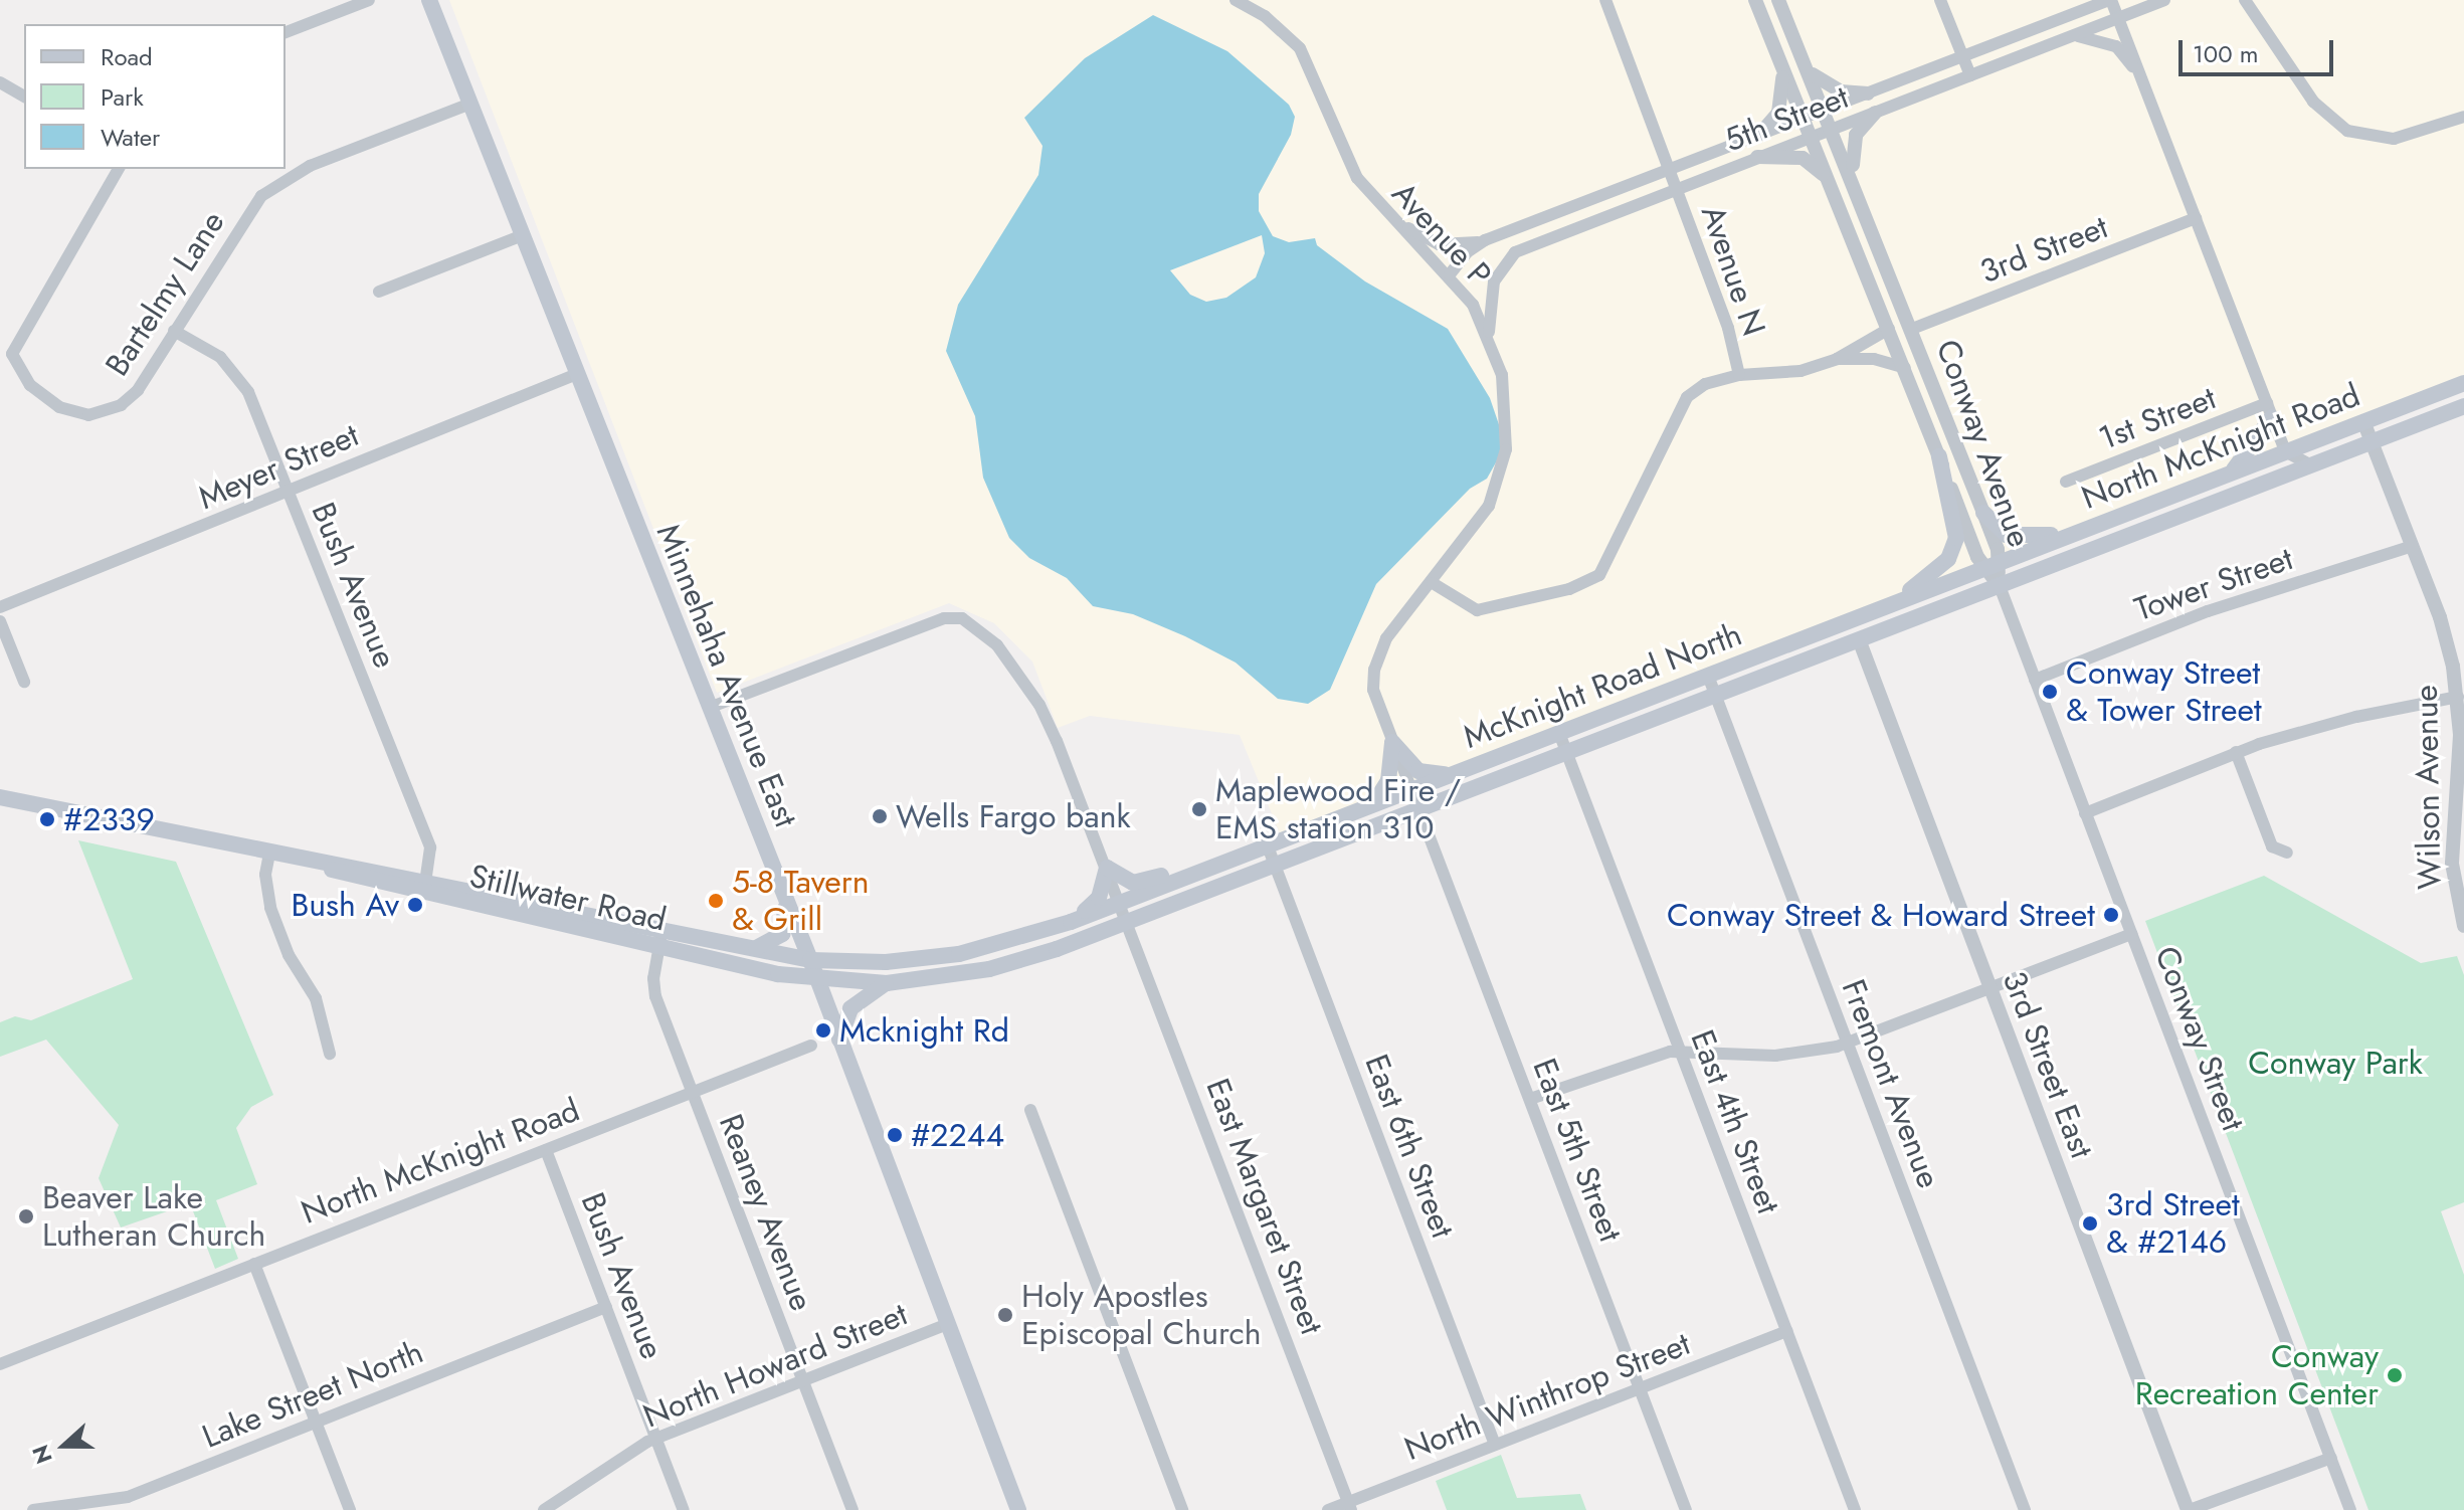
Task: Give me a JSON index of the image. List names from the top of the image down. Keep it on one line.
{"streets":{"main road":["North McKnight Road","Minnehaha Avenue East","McKnight Road North","Stillwater Road"],"street":["5th Street","Avenue P","3rd Street","Avenue N","Bartelmy Lane","1st Street","Conway Avenue","Meyer Street","Tower Street","Bush Avenue","Wilson Avenue","Conway Street","3rd Street East","Fremont Avenue","East 4th Street","East 6th Street","East 5th Street","East Margaret Street","Reaney Avenue","North Howard Street","Lake Street North","North Winthrop Street"]},"crossings":[["5th Street","Avenue P"],["5th Street","Avenue N"],["5th Street","Conway Avenue"],["Avenue P","Avenue N"],["Avenue P","McKnight Road North"],["Avenue P","East 5th Street"],["3rd Street","Conway Avenue"],["Bartelmy Lane","Bush Avenue"],["Bartelmy Lane","Minnehaha Avenue East"],["Conway Avenue","North McKnight Road"],["Conway Avenue","McKnight Road North"],["Conway Avenue","Conway Street"],["North McKnight Road","Bush Avenue"],["North McKnight Road","McKnight Road North"],["North McKnight Road","Wilson Avenue"],["North McKnight Road","Conway Street"],["North McKnight Road","Reaney Avenue"],["Meyer Street","Bush Avenue"],["Meyer Street","Minnehaha Avenue East"],["Tower Street","Wilson Avenue"],["Tower Street","Conway Street"],["Bush Avenue","Stillwater Road"],["Bush Avenue","North Howard Street"],["Bush Avenue","Lake Street North"],["Minnehaha Avenue East","McKnight Road North"],["Minnehaha Avenue East","Stillwater Road"],["Minnehaha Avenue East","North Howard Street"],["McKnight Road North","Stillwater Road"],["McKnight Road North","Conway Street"],["McKnight Road North","3rd Street East"],["McKnight Road North","Fremont Avenue"],["McKnight Road North","East 4th Street"],["McKnight Road North","East 6th Street"],["McKnight Road North","East 5th Street"],["McKnight Road North","East Margaret Street"],["Stillwater Road","Reaney Avenue"],["East 4th Street","North Winthrop Street"],["East 6th Street","North Winthrop Street"],["East 5th Street","North Winthrop Street"],["East Margaret Street","North Winthrop Street"],["Reaney Avenue","North Howard Street"]],"parks":["Conway Park"],"places":["Conway Street & Tower Street","Maplewood Fire / EMS station 310","Wells Fargo bank","#2339","5-8 Tavern & Grill","Bush Av","Conway Street & Howard Street","Mcknight Rd","#2244","Beaver Lake Lutheran Church","3rd Street & #2146","Holy Apostles Episcopal Church","Conway Recreation Center"],"legend":["Road","Park","Water"],"scale_bar":"100 m","north":"left"}
